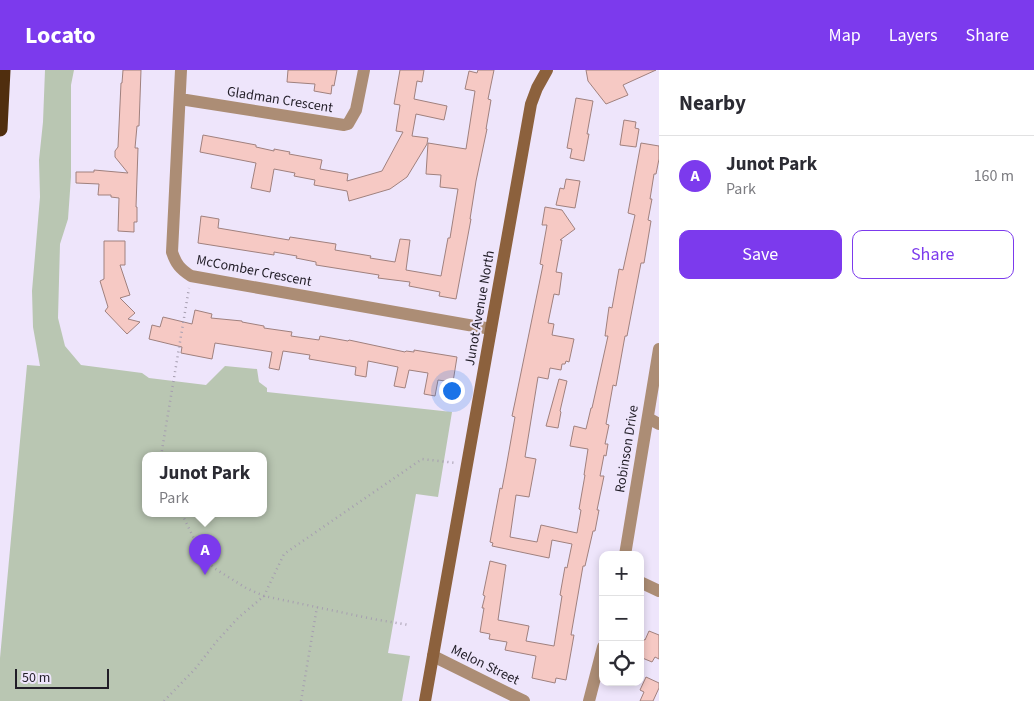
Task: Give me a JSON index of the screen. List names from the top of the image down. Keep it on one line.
{"streets":{"main road":["Junot Avenue North"],"street":["Gladman Crescent","McComber Crescent","Robinson Drive","Melon Street"]},"crossings":[["Gladman Crescent","McComber Crescent"],["McComber Crescent","Junot Avenue North"],["Junot Avenue North","Melon Street"]],"scale_bar":"50 m","page":{"header":"Locato","nav":["Map","Layers","Share"],"heading":"Nearby","list":[{"mark":"A","name":"Junot Park","note":"Park","value":"160 m"}],"buttons":["Save","Share"],"popup":["Junot Park","Park"],"pins":"A","map_buttons":["+","−"],"scale":"50 m"}}
